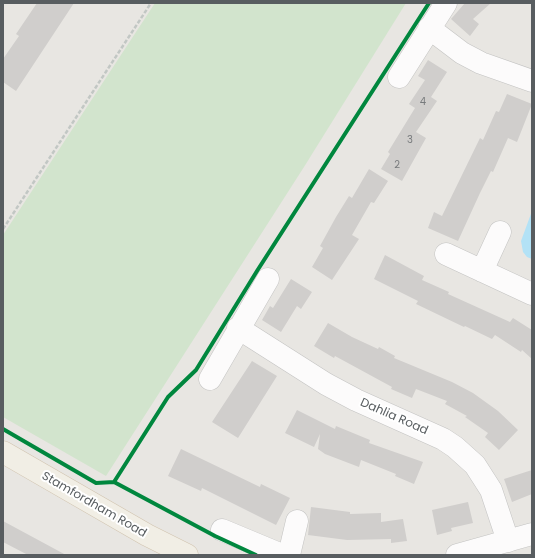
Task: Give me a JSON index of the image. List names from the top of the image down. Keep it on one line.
{"streets":{"main road":["Stamfordham Road"],"street":["Dahlia Road"]},"house_numbers":["4","3","2"]}
